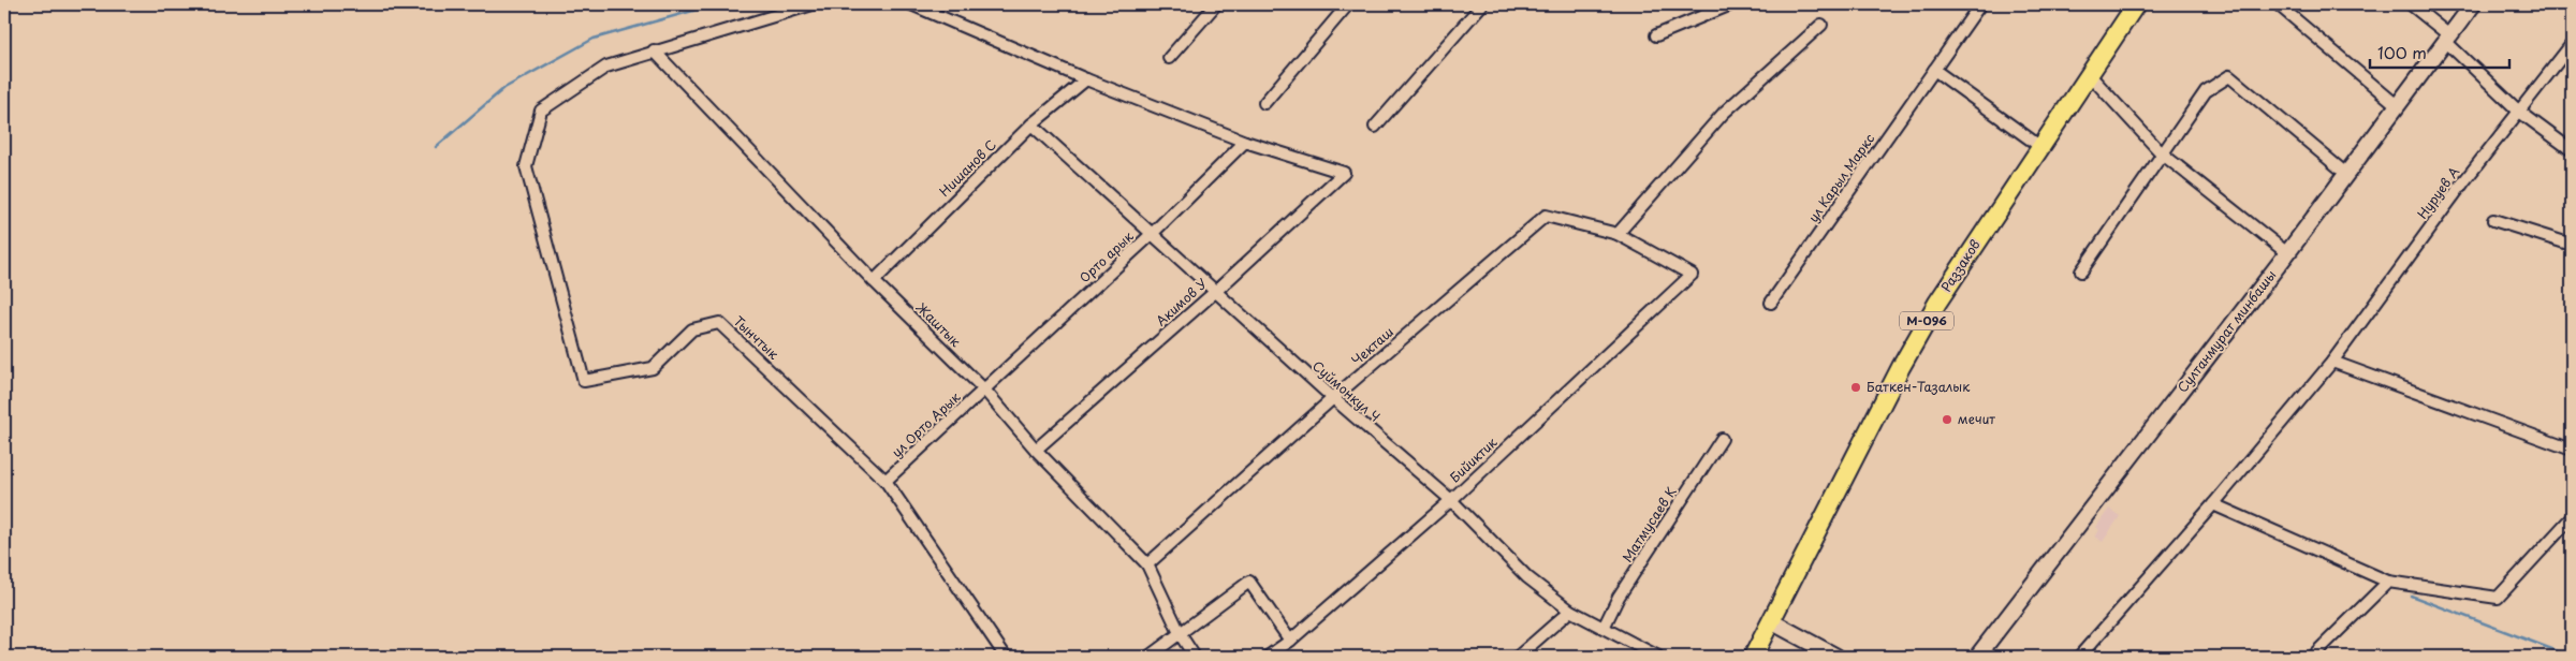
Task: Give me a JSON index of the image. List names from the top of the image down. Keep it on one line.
{"streets":{"main road":["Раззаков","М-096"],"street":["Нишанов С","ул Карыл Маркс","Нуруев А","Орто арык","Акимов У","Жаштык","Султанмурат минбашы","Тынчтык","Чекташ","Суймонкул Ч","ул Орто Арык","Бийиктик","Матмусаев К"]},"crossings":[["Нишанов С","Жаштык"],["Нишанов С","Суймонкул Ч"],["Орто арык","Акимов У"],["Орто арык","Жаштык"],["Орто арык","Суймонкул Ч"],["Орто арык","ул Орто Арык"],["Акимов У","Жаштык"],["Акимов У","Суймонкул Ч"],["Жаштык","Тынчтык"],["Жаштык","Чекташ"],["Жаштык","ул Орто Арык"],["Тынчтык","ул Орто Арык"],["Чекташ","Суймонкул Ч"],["Чекташ","Бийиктик"],["Суймонкул Ч","Бийиктик"],["Суймонкул Ч","Матмусаев К"]],"places":["Баткен-Тазалык","мечит"],"scale_bar":"100 m"}
